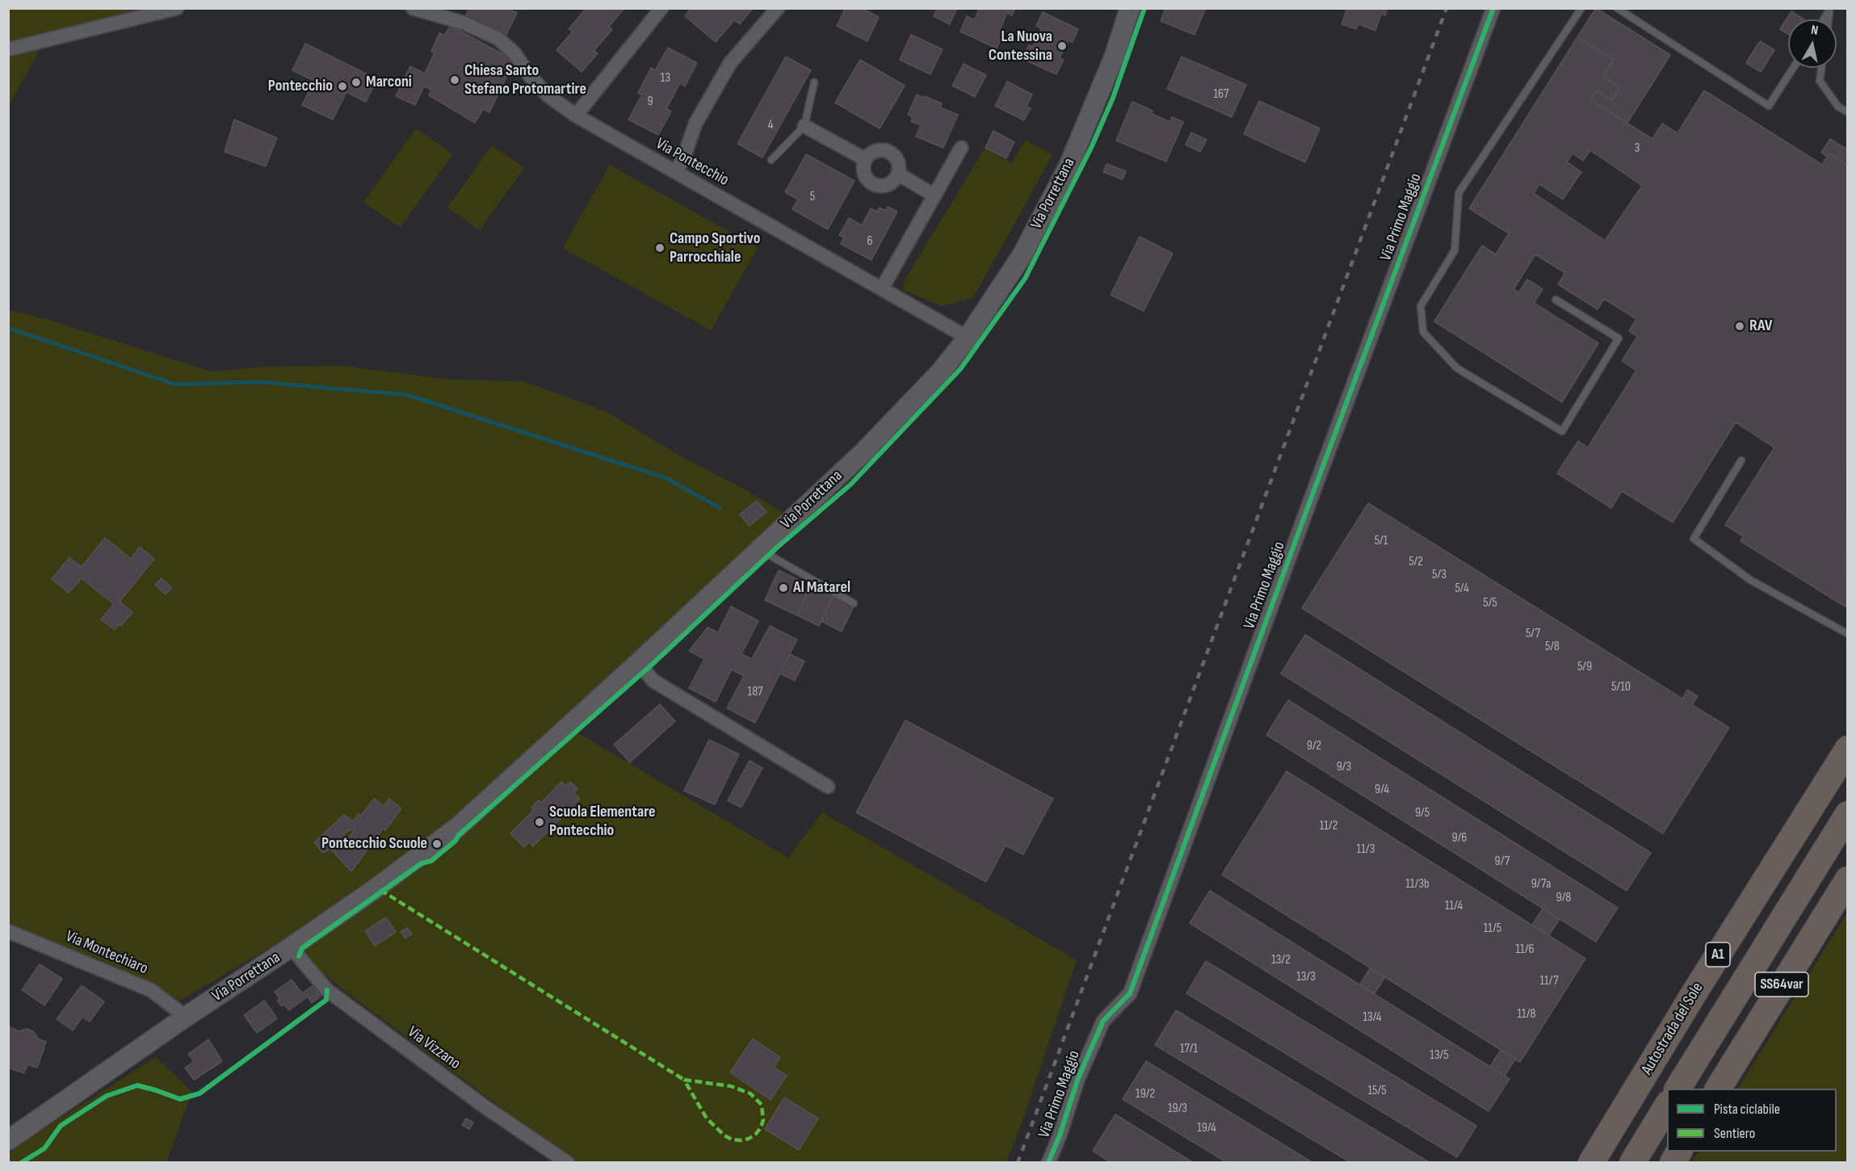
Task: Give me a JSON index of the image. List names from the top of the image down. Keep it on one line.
{"streets":{"highway":["A1","SS64var","Autostrada del Sole"],"main road":["Via Porrettana"],"street":["Via Pontecchio","Via Primo Maggio","Via Montechiaro","Via Vizzano"]},"crossings":[["Via Pontecchio","Via Porrettana"],["Via Porrettana","Via Montechiaro"],["Via Porrettana","Via Vizzano"]],"places":["La Nuova Contessina","Chiesa Santo Stefano Protomartire","Marconi","Pontecchio","Campo Sportivo Parrocchiale","RAV","Al Matarel","Scuola Elementare Pontecchio","Pontecchio Scuole"],"house_numbers":["13","167","9","4","3","5","6","5/1","5/2","5/3","5/4","5/5","5/7","5/8","5/9","5/10","187","9/2","9/3","9/4","9/5","11/2","9/6","11/3","9/7","11/3b","9/7a","9/8","11/4","11/5","11/6","13/2","13/3","11/7","11/8","13/4","17/1","13/5","15/5","19/2","19/3","19/4"],"legend":["Pista ciclabile","Sentiero"],"north":"top"}
